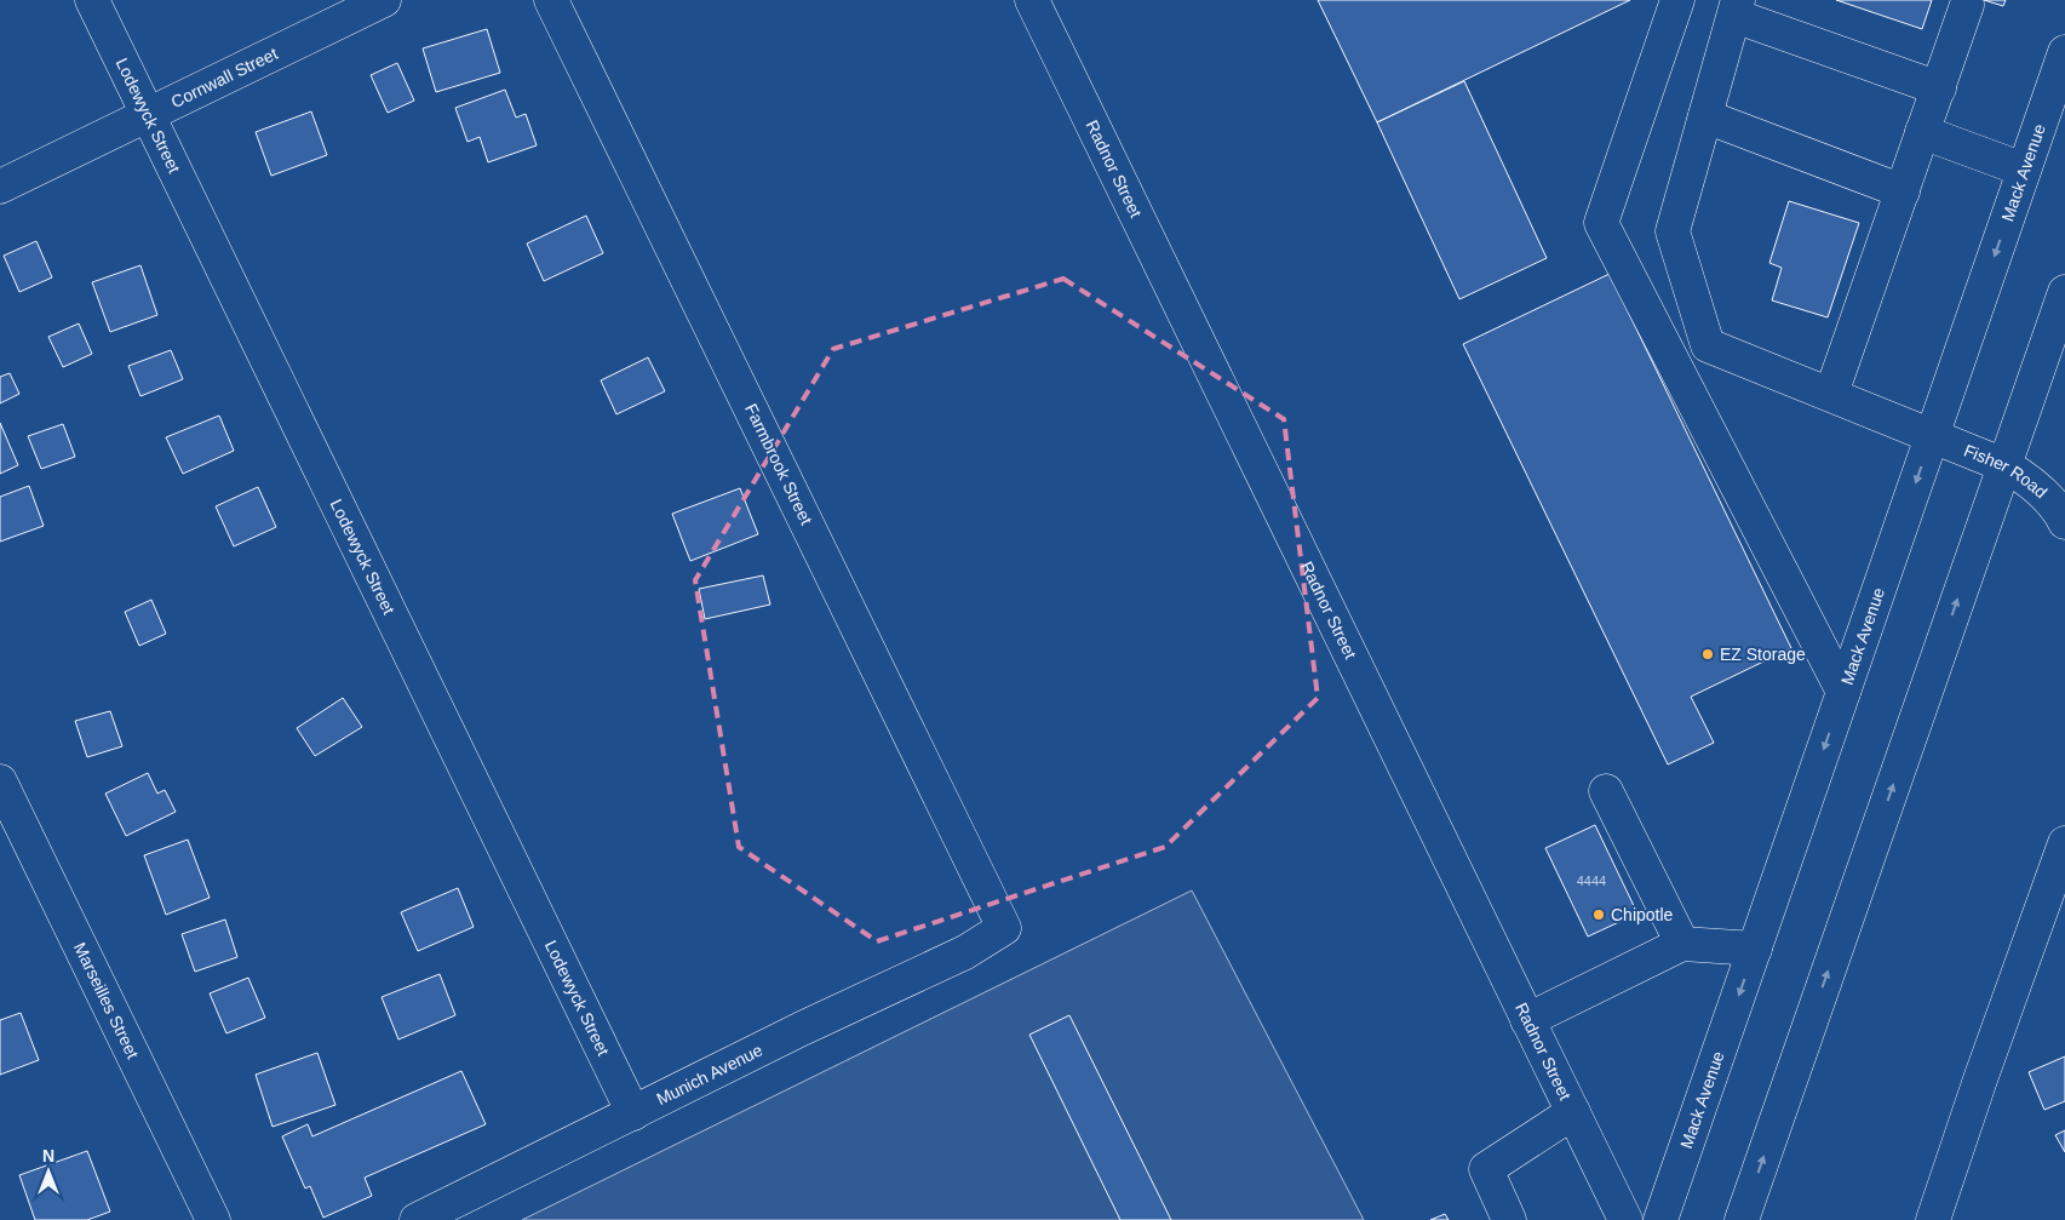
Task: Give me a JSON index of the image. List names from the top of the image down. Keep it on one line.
{"streets":{"street":["Cornwall Street","Lodewyck Street","Radnor Street","Mack Avenue","Farmbrook Street","Fisher Road","Marseilles Street","Munich Avenue"]},"crossings":[["Cornwall Street","Lodewyck Street"],["Lodewyck Street","Munich Avenue"],["Mack Avenue","Fisher Road"],["Farmbrook Street","Munich Avenue"]],"places":["EZ Storage","Chipotle"],"house_numbers":["4444"],"north":"top"}
